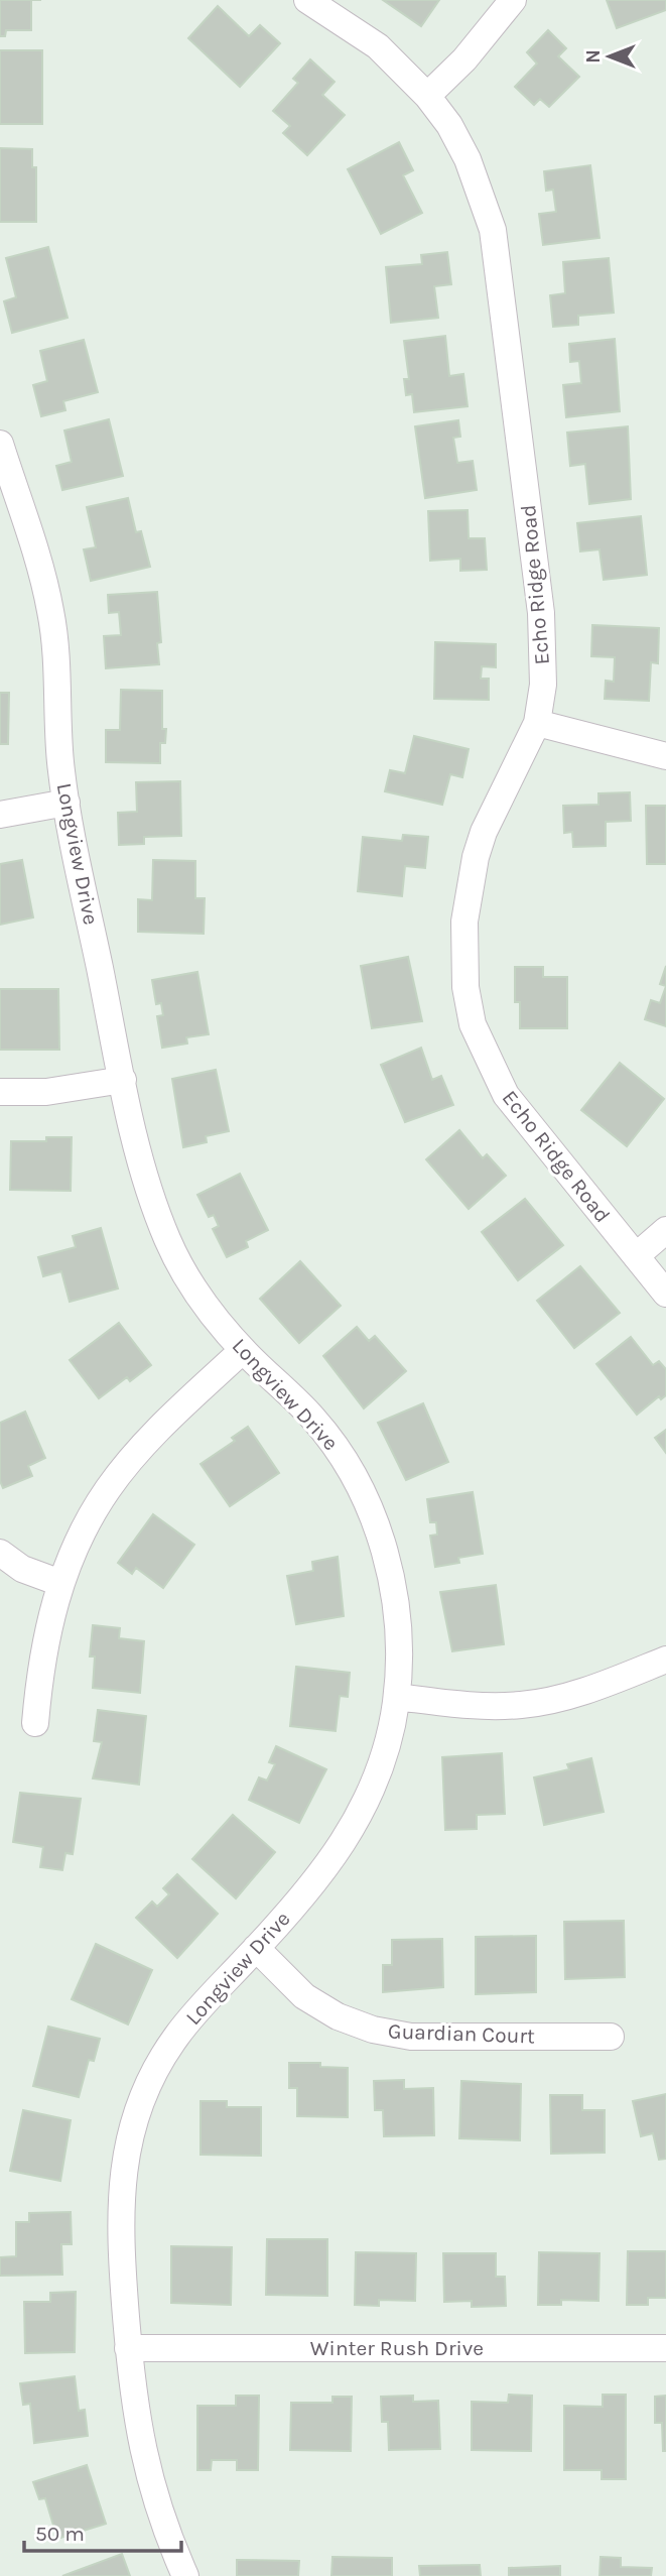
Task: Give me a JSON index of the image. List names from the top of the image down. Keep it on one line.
{"streets":{"street":["Echo Ridge Road","Longview Drive","Guardian Court","Winter Rush Drive"]},"crossings":[["Longview Drive","Guardian Court"],["Longview Drive","Winter Rush Drive"]],"scale_bar":"50 m","north":"left"}
